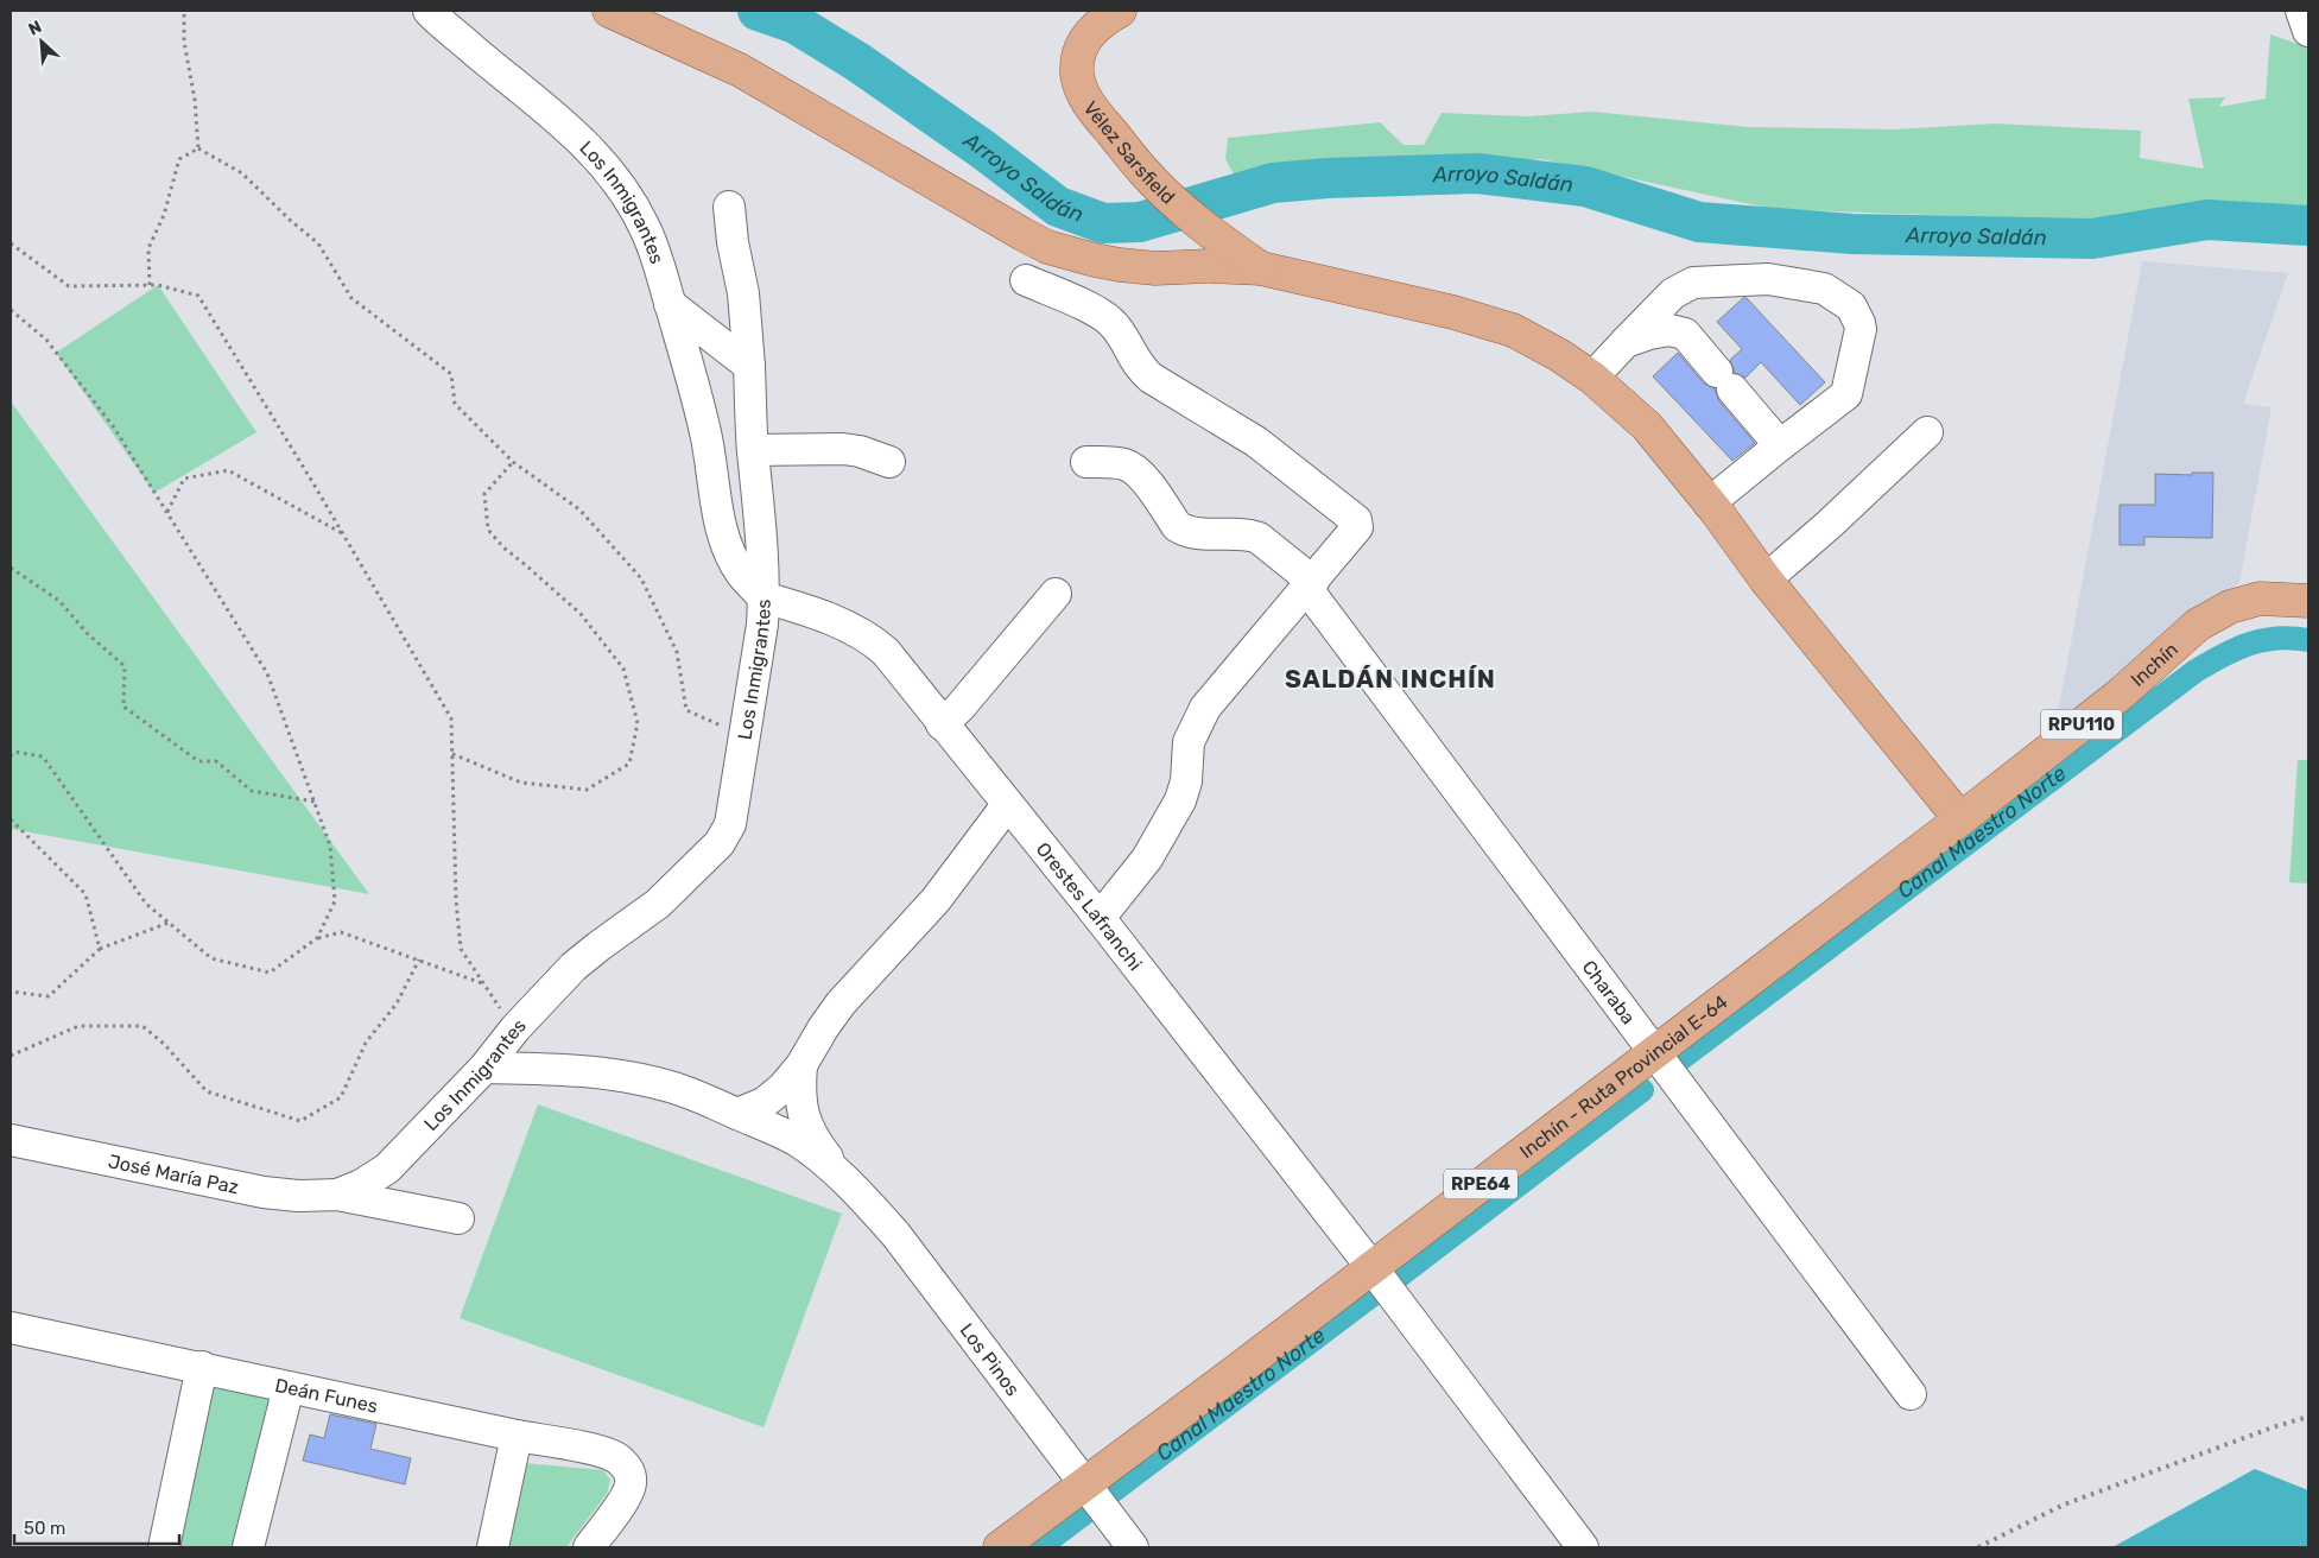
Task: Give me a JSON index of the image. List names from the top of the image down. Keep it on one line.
{"streets":{"main road":["Vélez Sarsfield","Inchín","RPU110","Inchín - Ruta Provincial E-64","RPE64"],"street":["Los Inmigrantes","Orestes Lafranchi","Charaba","José María Paz","Los Pinos","Deán Funes"]},"crossings":[["Los Inmigrantes","Orestes Lafranchi"],["Los Inmigrantes","José María Paz"],["Los Inmigrantes","Los Pinos"],["Inchín","Inchín - Ruta Provincial E-64"],["Orestes Lafranchi","Inchín - Ruta Provincial E-64"],["Charaba","Inchín - Ruta Provincial E-64"],["Inchín - Ruta Provincial E-64","Los Pinos"]],"districts":["SALDÁN INCHÍN"],"water":["Arroyo Saldán","Canal Maestro Norte"],"scale_bar":"50 m","north":"top left"}
